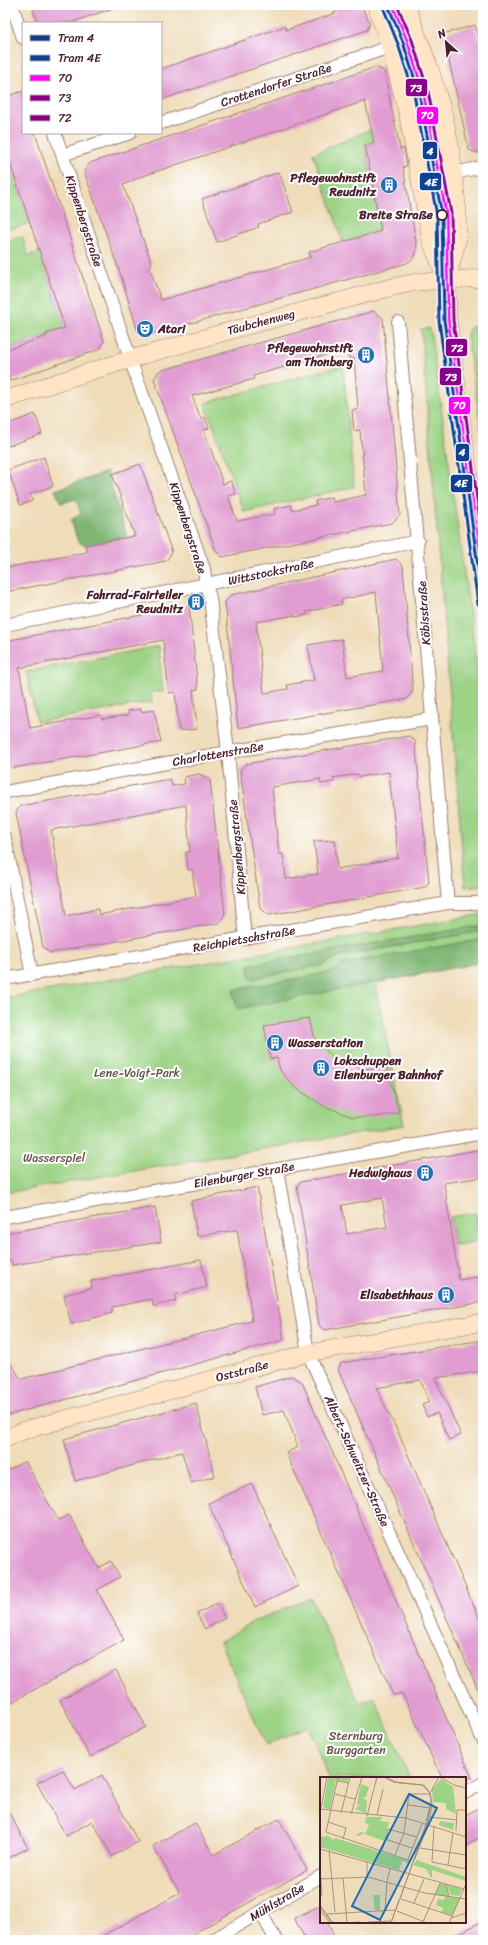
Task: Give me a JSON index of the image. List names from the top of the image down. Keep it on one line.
{"streets":{"street":["Crottendorfer Straße","Kippenbergstraße","Täubchenweg","Wittstockstraße","Köbisstraße","Charlottenstraße","Reichpietschstraße","Eilenburger Straße","Oststraße","Albert-Schweitzer-Straße","Mühlstraße"]},"crossings":[["Kippenbergstraße","Täubchenweg"],["Kippenbergstraße","Wittstockstraße"],["Kippenbergstraße","Charlottenstraße"],["Kippenbergstraße","Reichpietschstraße"],["Wittstockstraße","Köbisstraße"],["Köbisstraße","Charlottenstraße"],["Köbisstraße","Reichpietschstraße"],["Eilenburger Straße","Albert-Schweitzer-Straße"],["Oststraße","Albert-Schweitzer-Straße"]],"parks":["Lene-Voigt-Park","Wasserspiel","Sternburg Burggarten"],"places":{"building":["Pflegewohnstift Reudnitz","Pflegewohnstift am Thonberg","Fahrrad-Fairteiler Reudnitz","Wasserstation","Lokschuppen Eilenburger Bahnhof","Hedwighaus","Elisabethhaus"],"other":["Breite Straße"],"theatre":["Atari"]},"lines":["tram line 4","transit line 70","transit line 72","tram line 4E","transit line 73"],"legend":["Tram 4","Tram 4E","70","73","72"],"north":"top left"}
